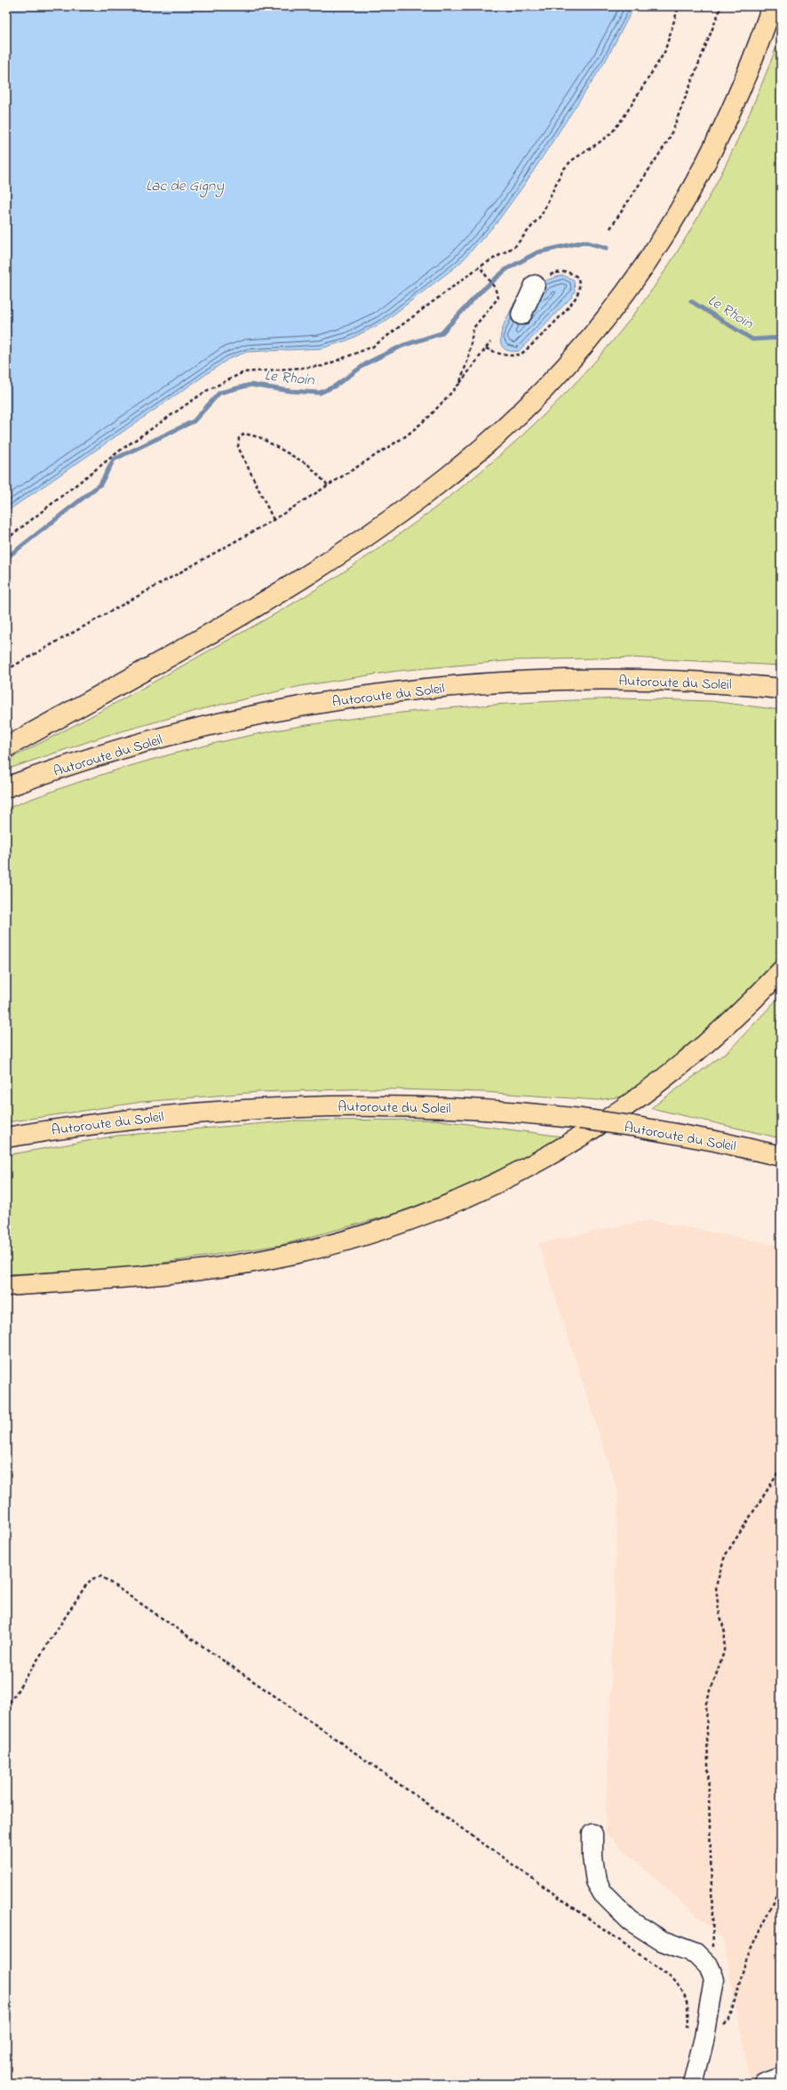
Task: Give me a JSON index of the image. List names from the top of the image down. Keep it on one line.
{"streets":{"highway":["Autoroute du Soleil"]},"water":["Lac de Gigny","Le Rhoin"]}
